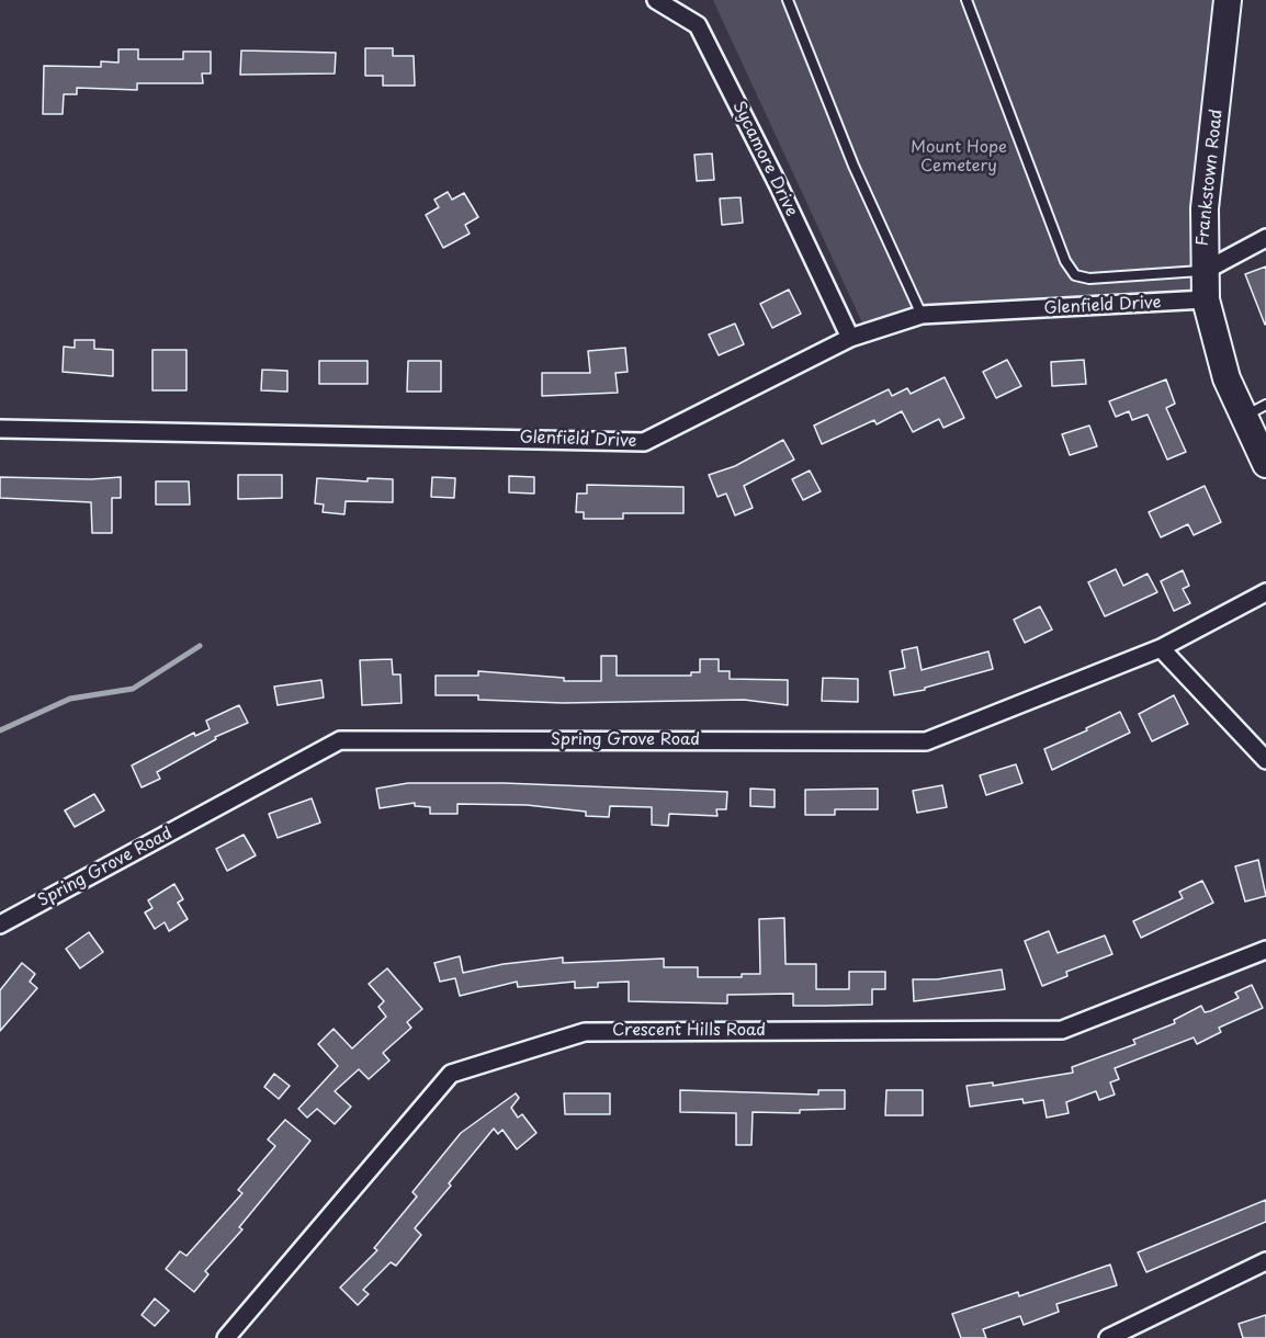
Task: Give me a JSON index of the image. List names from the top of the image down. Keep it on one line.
{"streets":{"main road":["Frankstown Road"],"street":["Sycamore Drive","Glenfield Drive","Spring Grove Road","Crescent Hills Road"]},"crossings":[["Sycamore Drive","Glenfield Drive"],["Frankstown Road","Glenfield Drive"]],"parks":["Mount Hope Cemetery"]}
